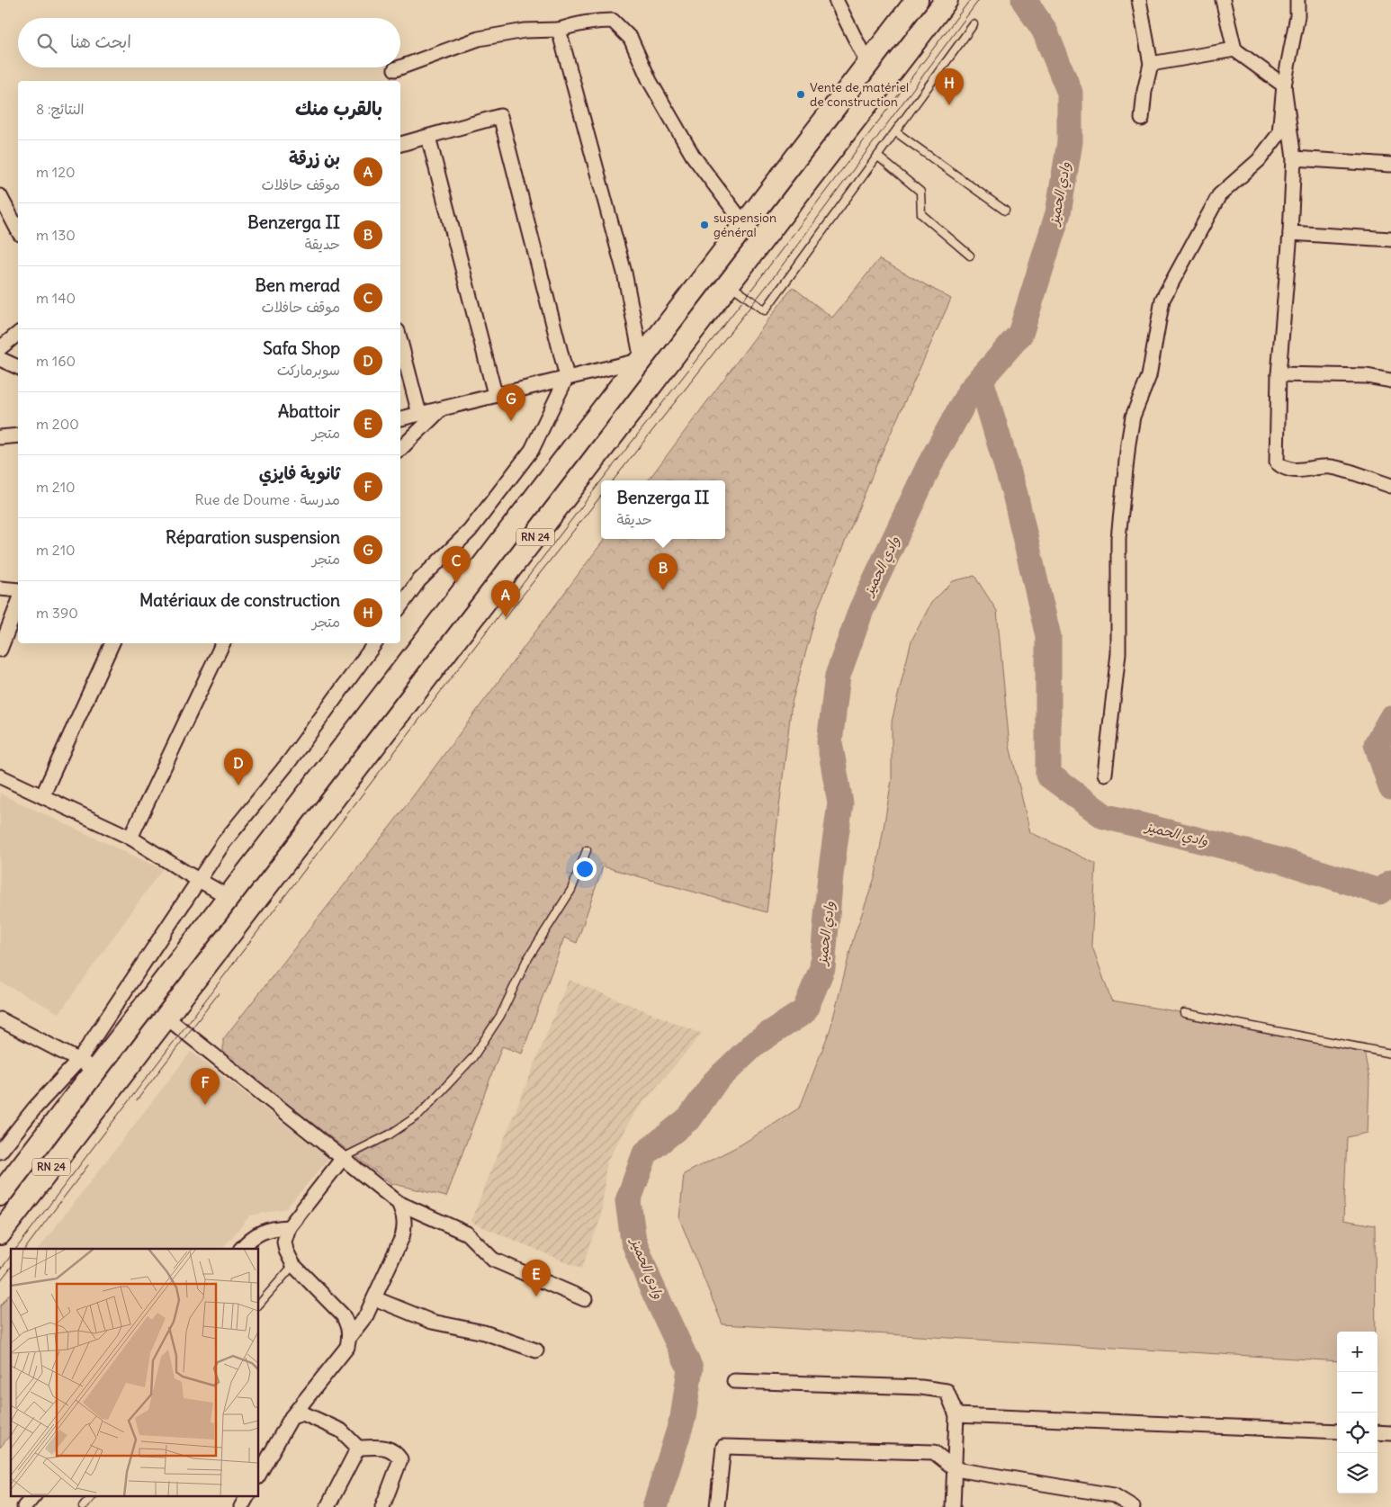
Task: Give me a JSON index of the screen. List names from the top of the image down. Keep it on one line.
{"streets":{"main road":["RN 24"]},"water":["وادي الحميز"],"places":["Vente de matériel de construction","suspension général"],"page":{"search":"ابحث هنا","pins":["H","G","C","B","A","D","F","E"],"heading":["بالقرب منك","النتائج: 8"],"list":[{"mark":"A","name":"بن زرقة","note":"موقف حافلات","value":"120 m"},{"mark":"B","name":"Benzerga II","note":"حديقة","value":"130 m"},{"mark":"C","name":"Ben merad","note":"موقف حافلات","value":"140 m"},{"mark":"D","name":"Safa Shop","note":"سوبرماركت","value":"160 m"},{"mark":"E","name":"Abattoir","note":"متجر","value":"200 m"},{"mark":"F","name":"ثانوية فايزي","note":"مدرسة · Rue de Doume","value":"210 m"},{"mark":"G","name":"Réparation suspension","note":"متجر","value":"210 m"},{"mark":"H","name":"Matériaux de construction","note":"متجر","value":"390 m"}],"popup":["Benzerga II","حديقة"],"map_buttons":["+","−"]}}
